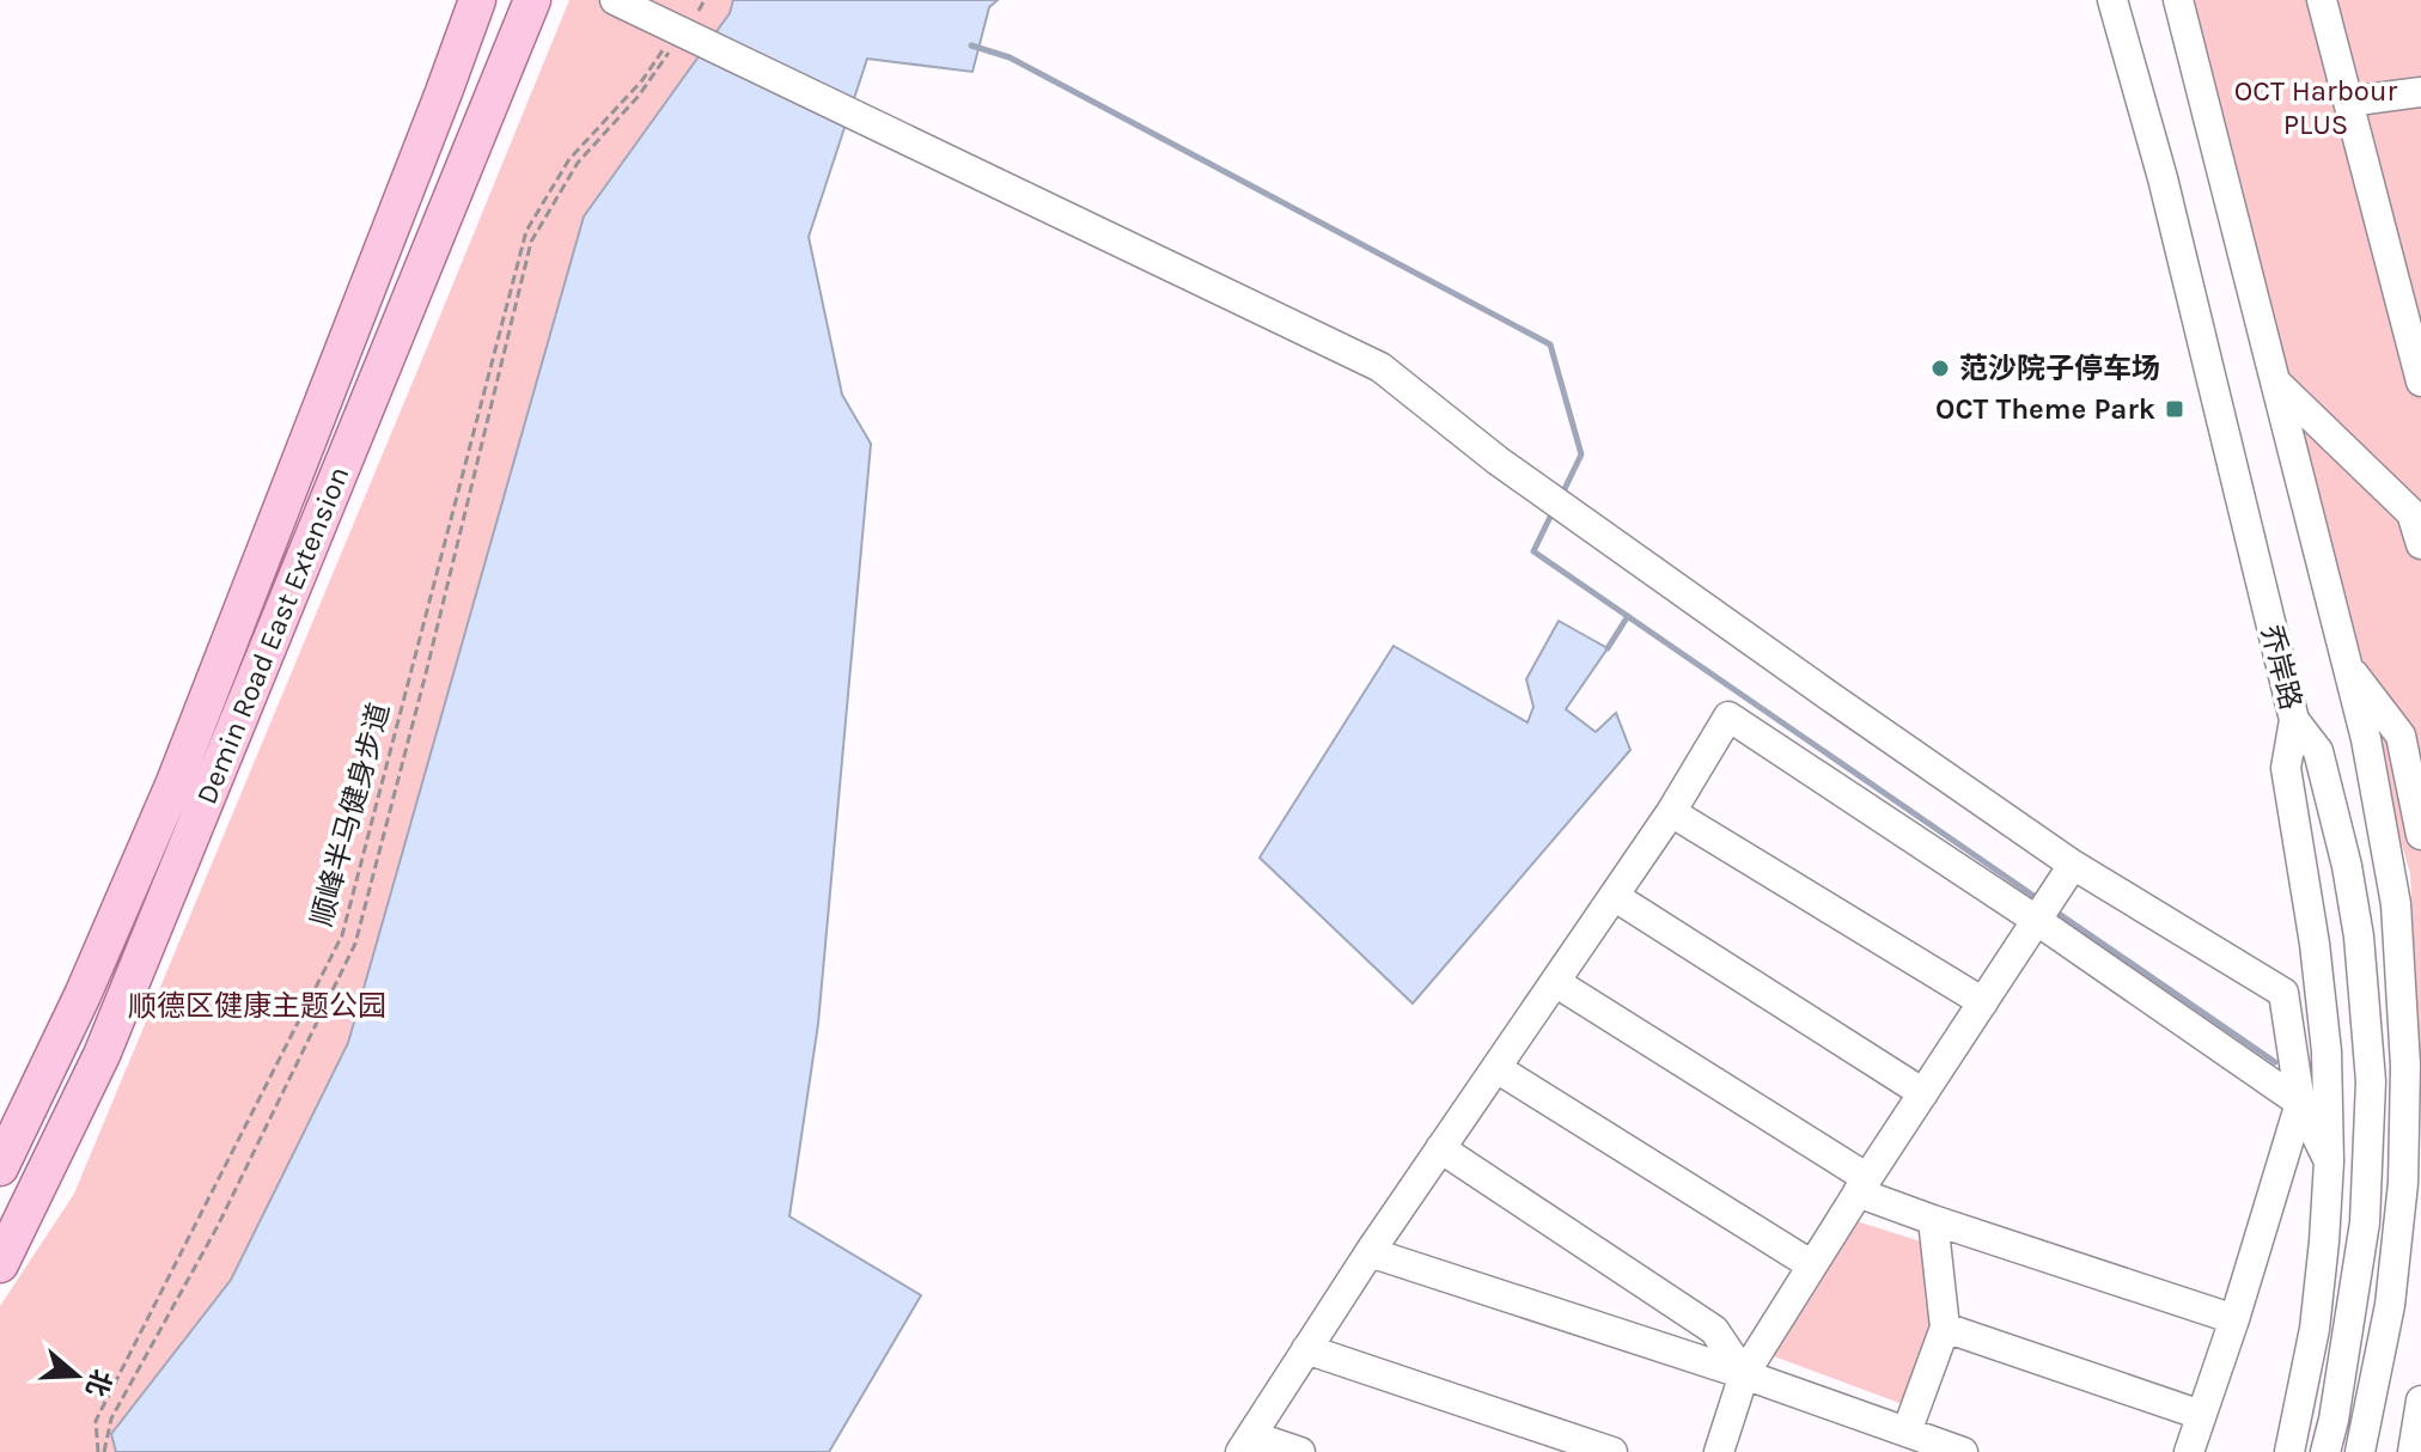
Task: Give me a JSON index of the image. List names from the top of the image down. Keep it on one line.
{"streets":{"main road":["Demin Road East Extension"],"street":["乔岸路"],"path":["顺峰半马健身步道"]},"parks":["OCT Harbour PLUS","顺德区健康主题公园"],"places":{"other":["范沙院子停车场"],"transit":["OCT Theme Park"]},"north":"right"}
